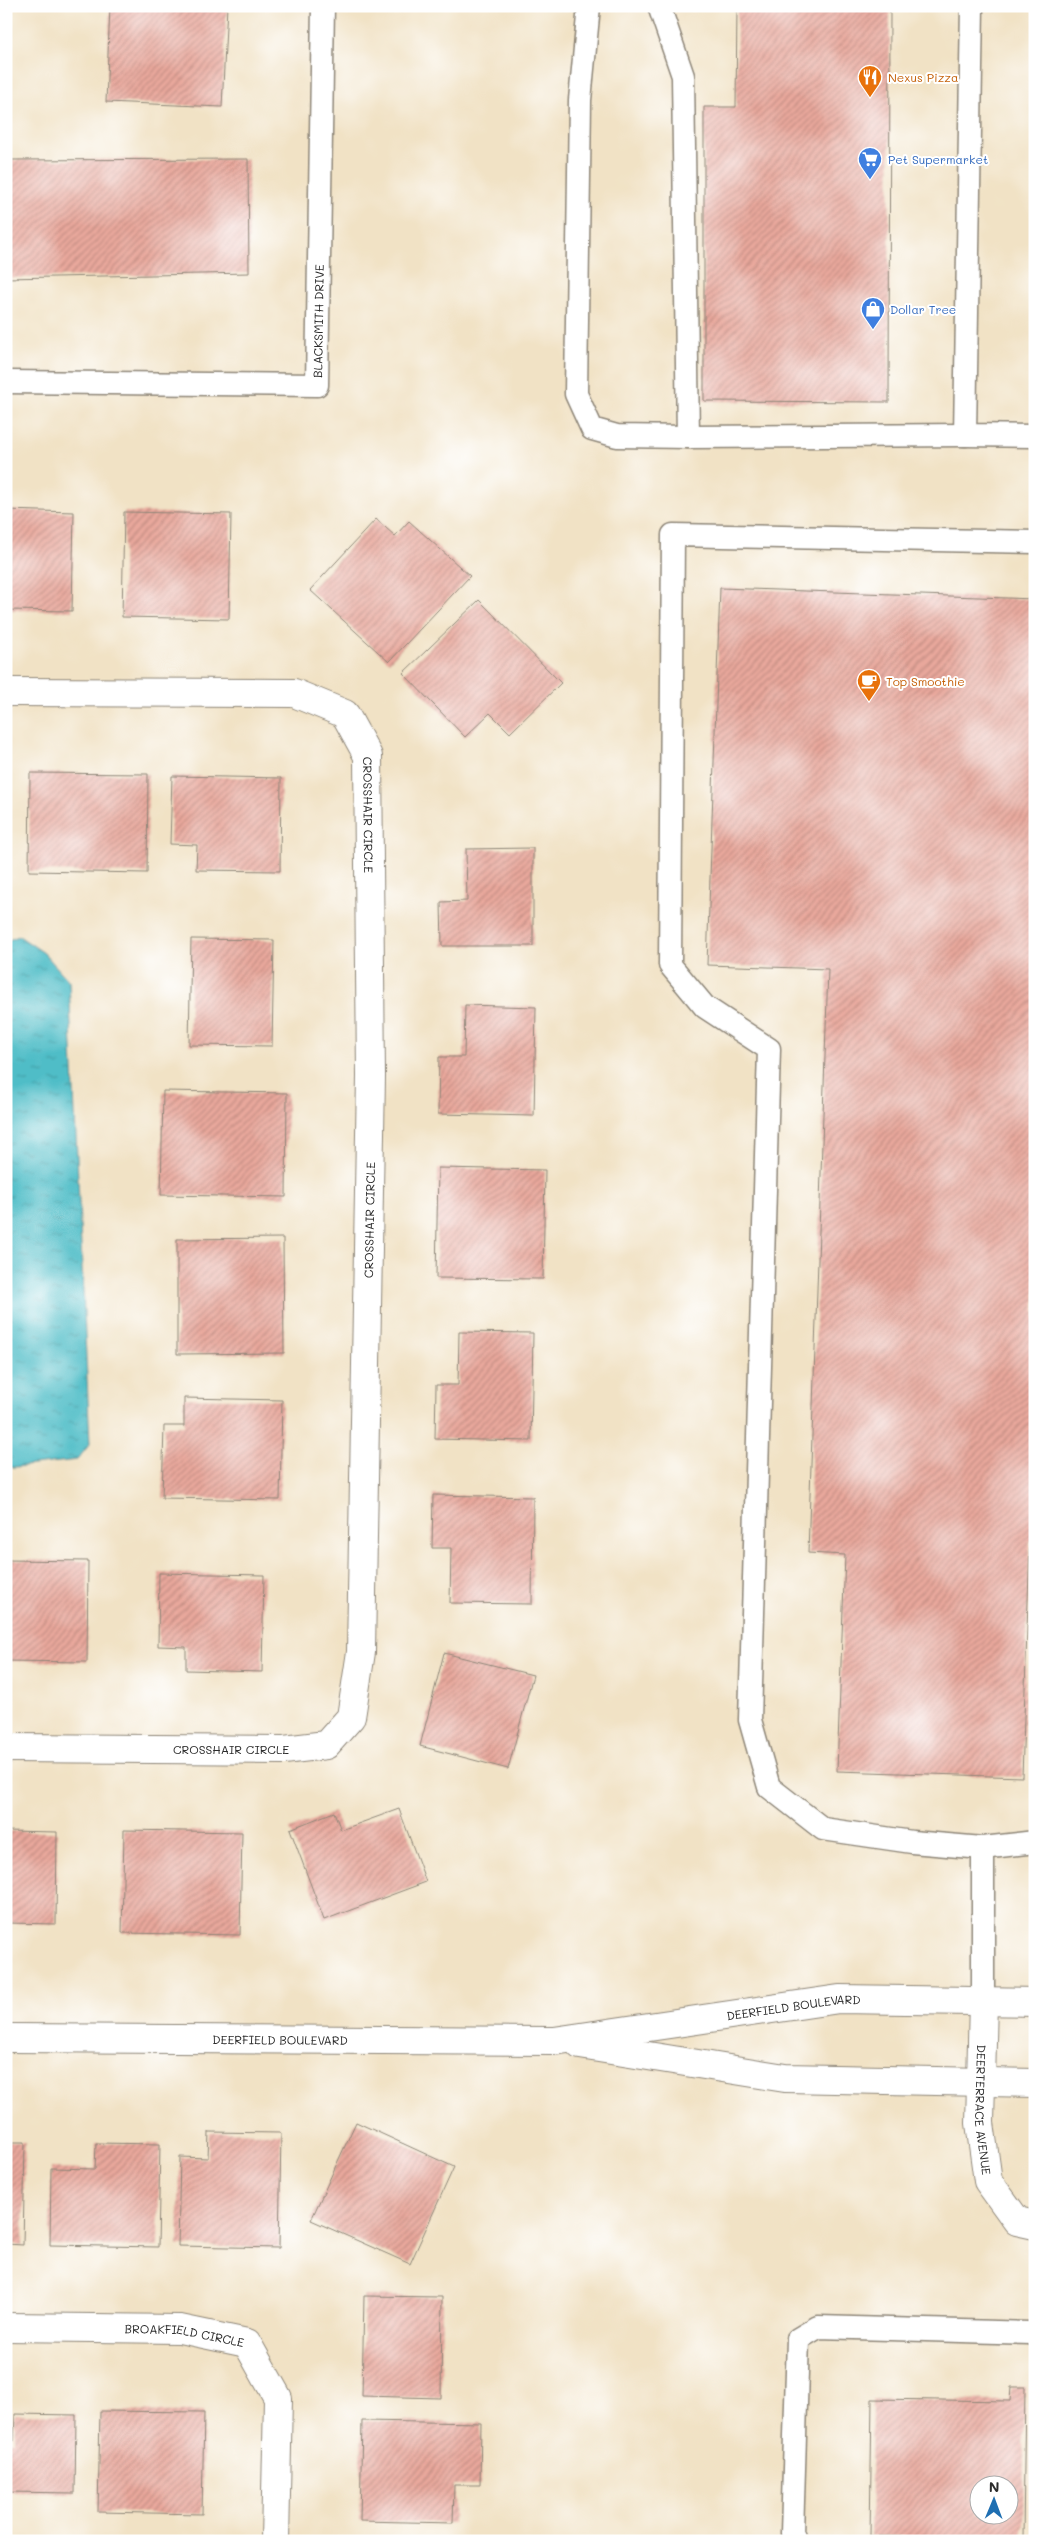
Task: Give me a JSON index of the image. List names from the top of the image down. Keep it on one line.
{"streets":{"street":["CROSSHAIR CIRCLE","DEERFIELD BOULEVARD","DEERTERRACE AVENUE","BROAKFIELD CIRCLE"],"lane":["BLACKSMITH DRIVE"]},"crossings":[["DEERFIELD BOULEVARD","DEERTERRACE AVENUE"]],"places":{"restaurant":["Nexus Pizza"],"supermarket":["Pet Supermarket"],"shop":["Dollar Tree"],"cafe":["Top Smoothie"]},"north":"top"}
